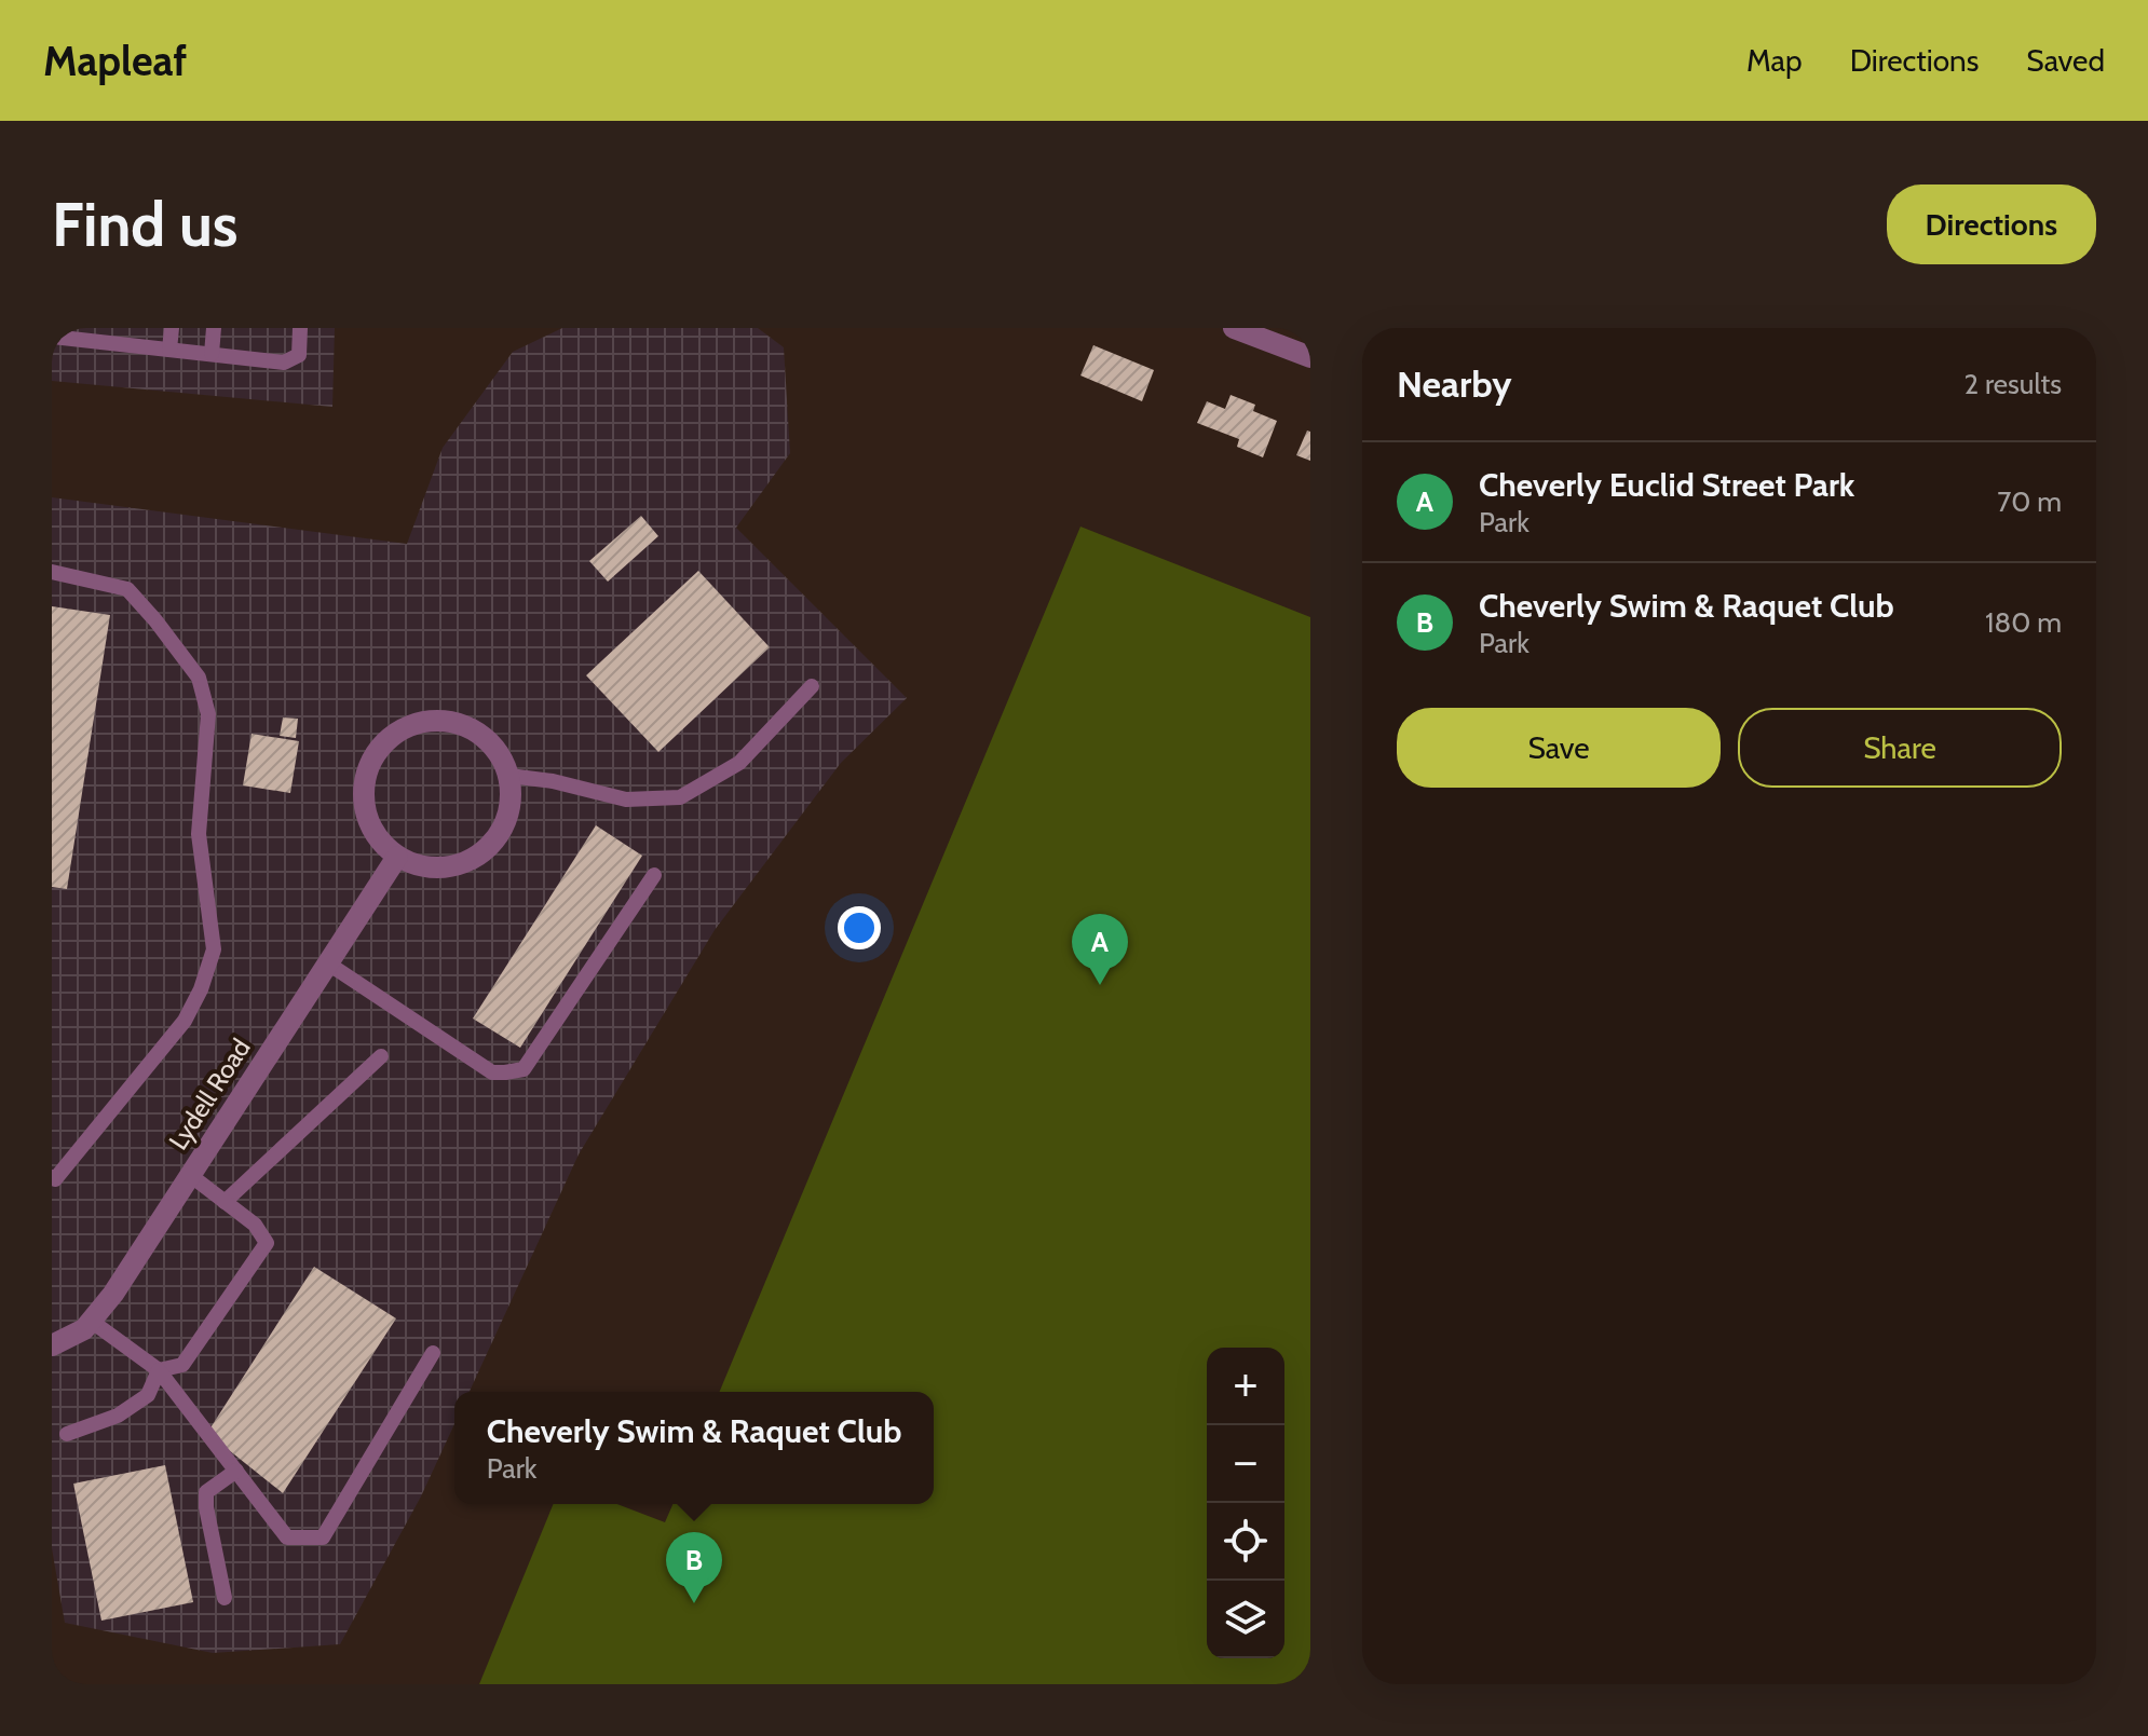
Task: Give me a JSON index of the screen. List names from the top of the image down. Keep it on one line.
{"streets":{"street":["Lydell Road"]},"page":{"header":"Mapleaf","nav":["Map","Directions","Saved"],"buttons":["Directions",["Save","Share"]],"title":"Find us","heading":["Nearby","2 results"],"list":[{"mark":"A","name":"Cheverly Euclid Street Park","note":"Park","value":"70 m"},{"mark":"B","name":"Cheverly Swim & Raquet Club","note":"Park","value":"180 m"}],"pins":["A","B"],"map_buttons":["+","−"],"popup":["Cheverly Swim & Raquet Club","Park"]}}
